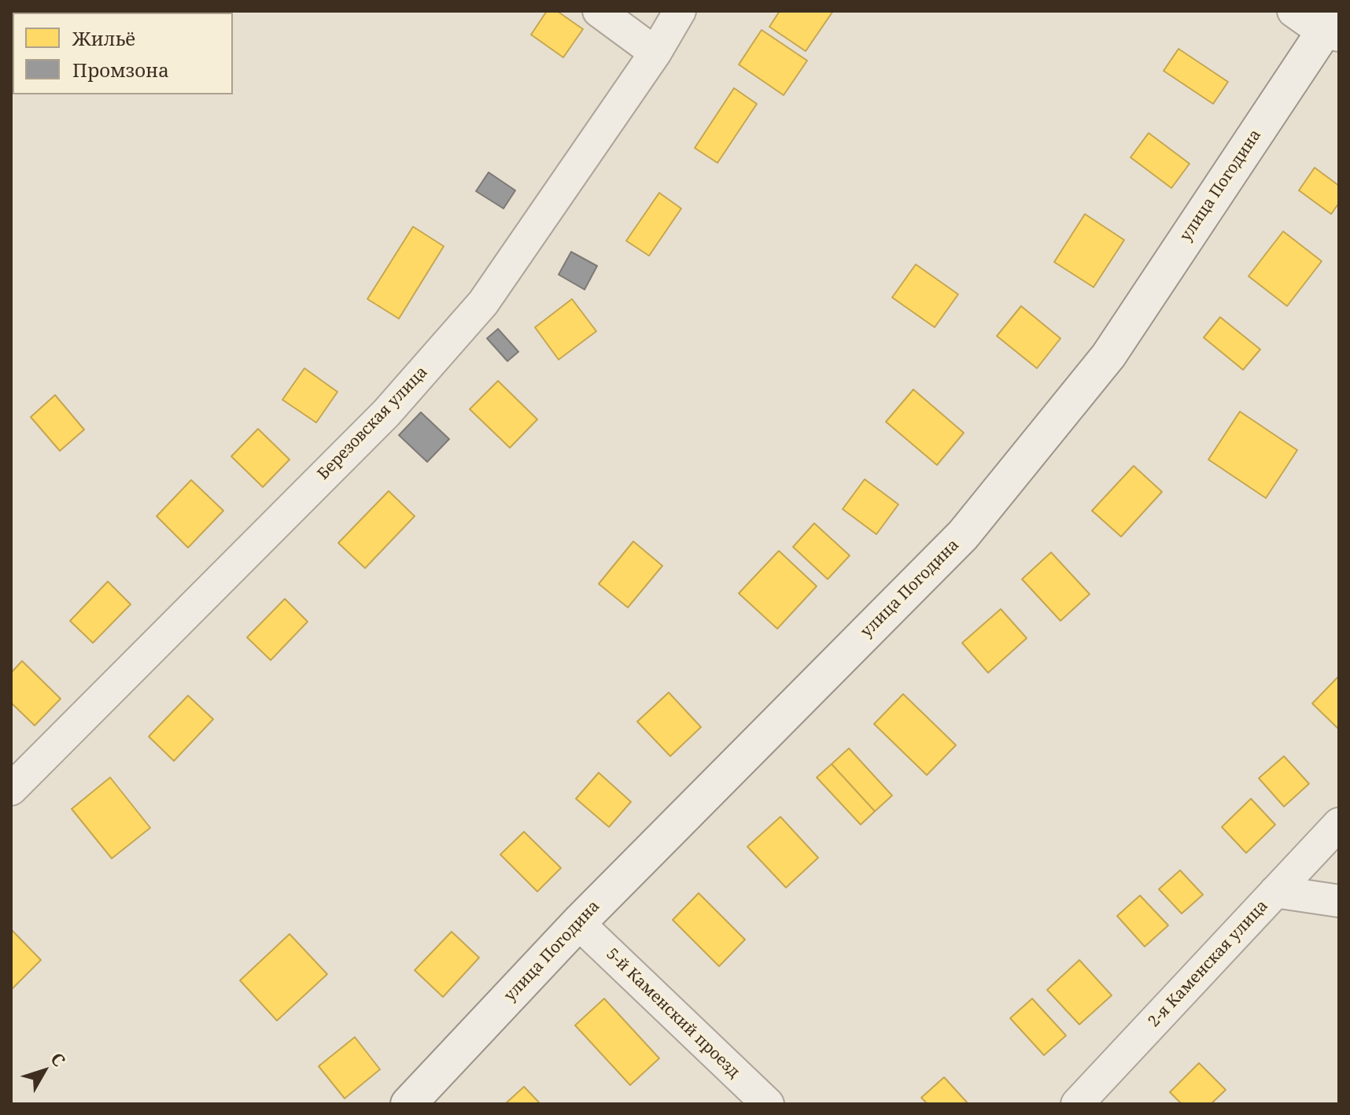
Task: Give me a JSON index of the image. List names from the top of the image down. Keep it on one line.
{"streets":{"street":["улица Погодина","Березовская улица","2-я Каменская улица","5-й Каменский проезд"]},"crossings":[["улица Погодина","5-й Каменский проезд"]],"legend":["Жильё","Промзона"],"north":"top right"}
